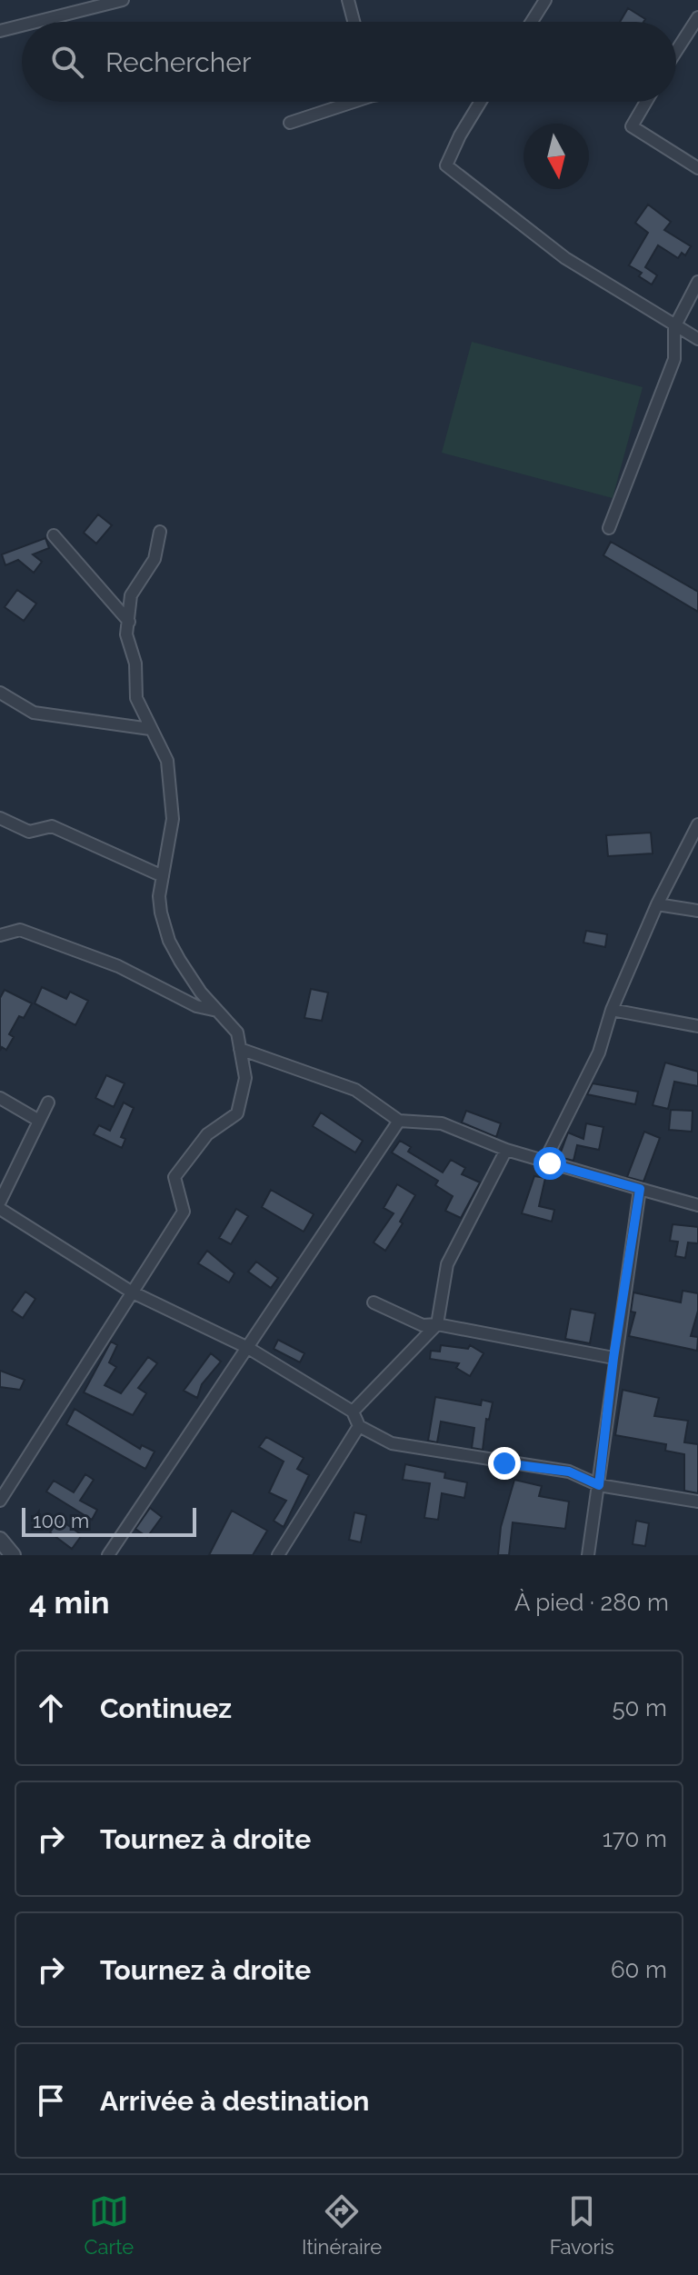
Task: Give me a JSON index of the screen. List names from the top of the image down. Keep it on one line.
{"scale_bar":"100 m","north":"bottom","page":{"search":"Rechercher","scale":"100 m","heading":["4 min","À pied · 280 m"],"list":[["Continuez","50 m"],["Tournez à droite","170 m"],["Tournez à droite","60 m"],"Arrivée à destination"],"nav":["Carte","Itinéraire","Favoris"]}}
